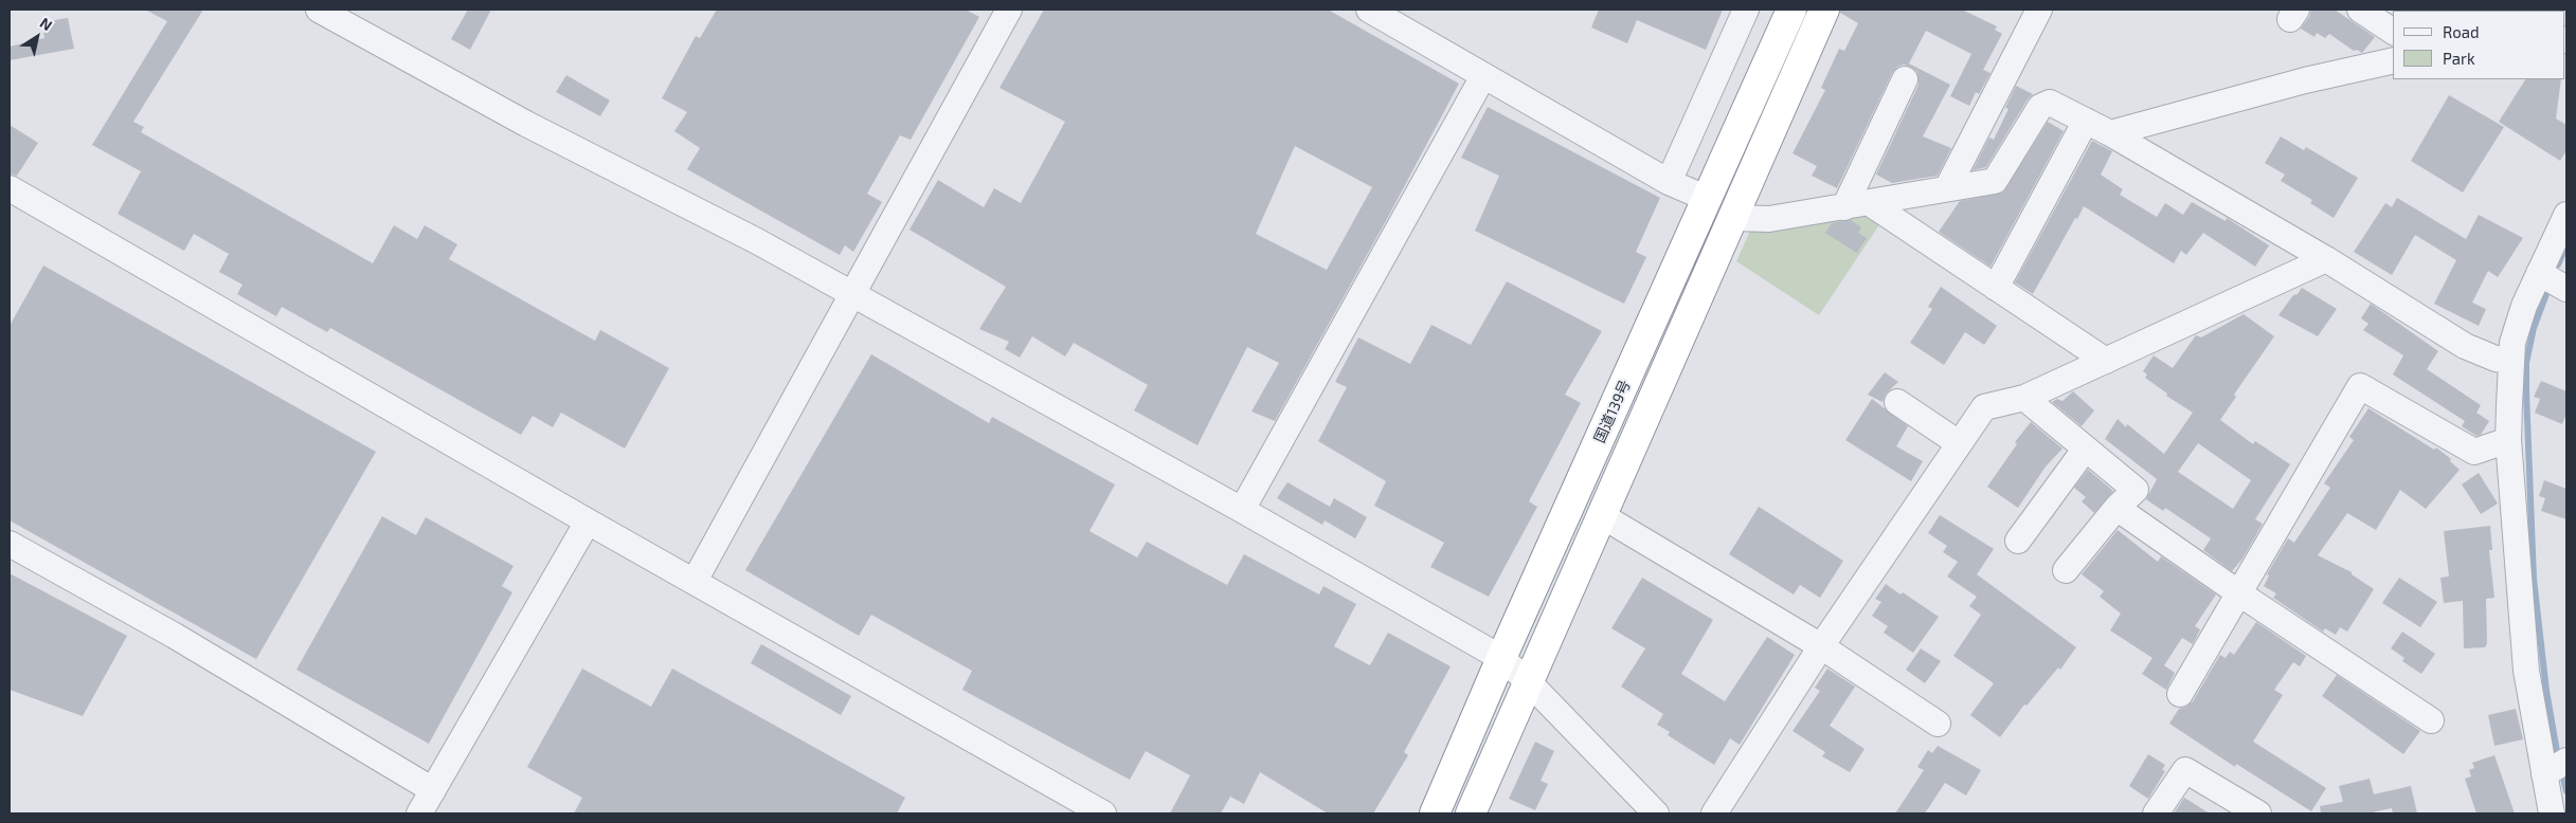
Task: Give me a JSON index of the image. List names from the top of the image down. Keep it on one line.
{"streets":{"highway":["国道139号"]},"legend":["Road","Park"],"north":"top right"}
